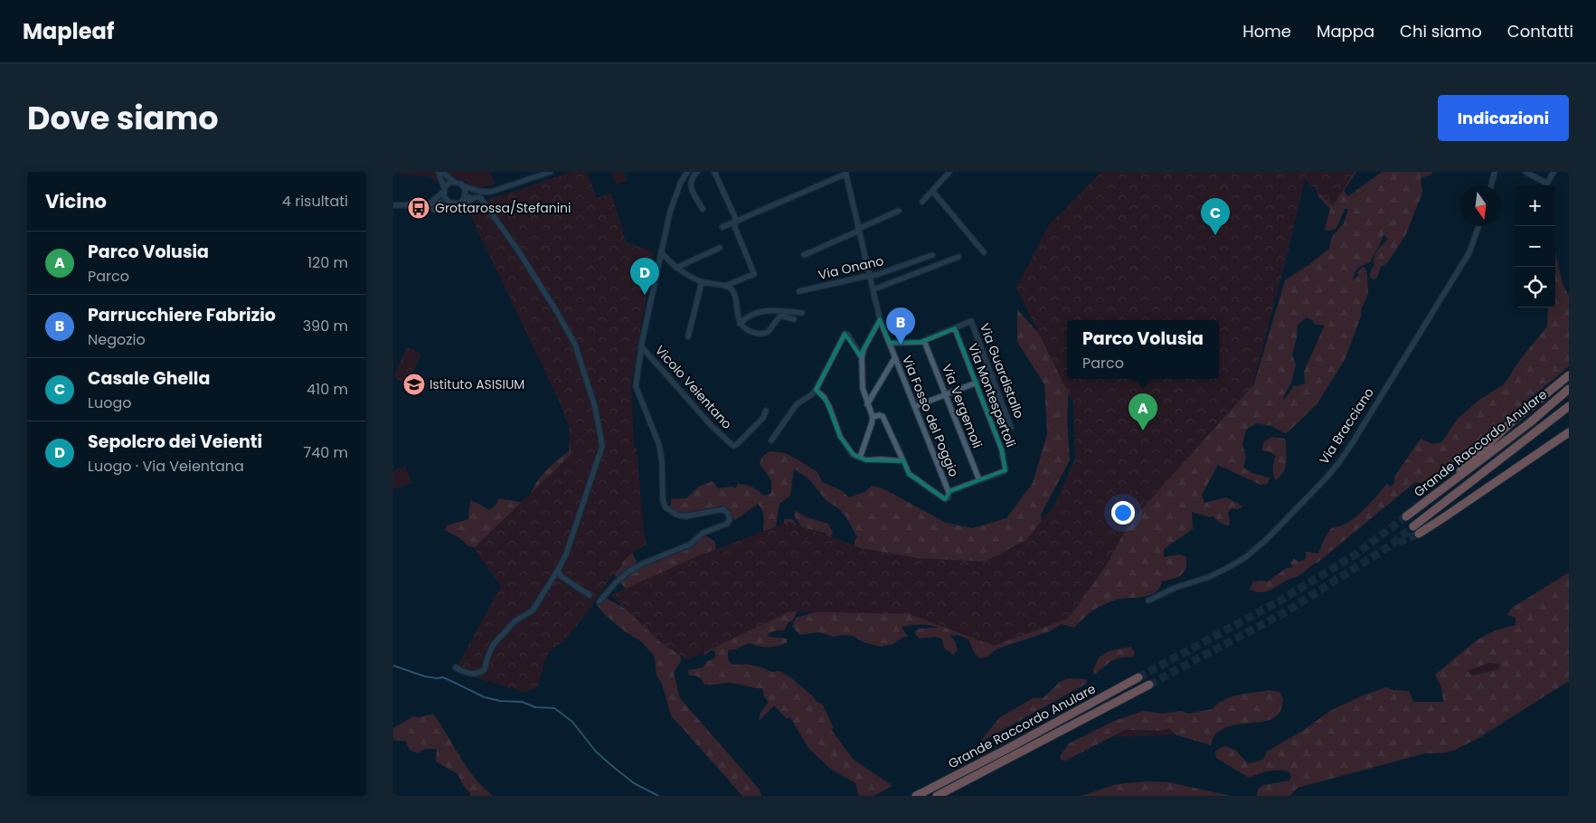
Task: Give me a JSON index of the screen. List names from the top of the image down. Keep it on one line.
{"streets":{"highway":["Grande Raccordo Anulare"],"street":["Via Onano","Via Guardistallo","Vicolo Veientano","Via Montespertoli","Via Vergemoli","Via Fosso del Poggio","Via Bracciano"]},"crossings":[["Via Onano","Via Fosso del Poggio"],["Via Guardistallo","Via Montespertoli"],["Via Montespertoli","Via Vergemoli"]],"places":{"bus stop":["Grottarossa/Stefanini"],"school or university":["Istituto ASISIUM"]},"north":"bottom","page":{"header":"Mapleaf","nav":["Home","Mappa","Chi siamo","Contatti"],"title":"Dove siamo","buttons":"Indicazioni","heading":["Vicino","4 risultati"],"map_buttons":["+","−"],"pins":["C","D","B","A"],"list":[{"mark":"A","name":"Parco Volusia","note":"Parco","value":"120 m"},{"mark":"B","name":"Parrucchiere Fabrizio","note":"Negozio","value":"390 m"},{"mark":"C","name":"Casale Ghella","note":"Luogo","value":"410 m"},{"mark":"D","name":"Sepolcro dei Veienti","note":"Luogo · Via Veientana","value":"740 m"}],"popup":["Parco Volusia","Parco"]}}
